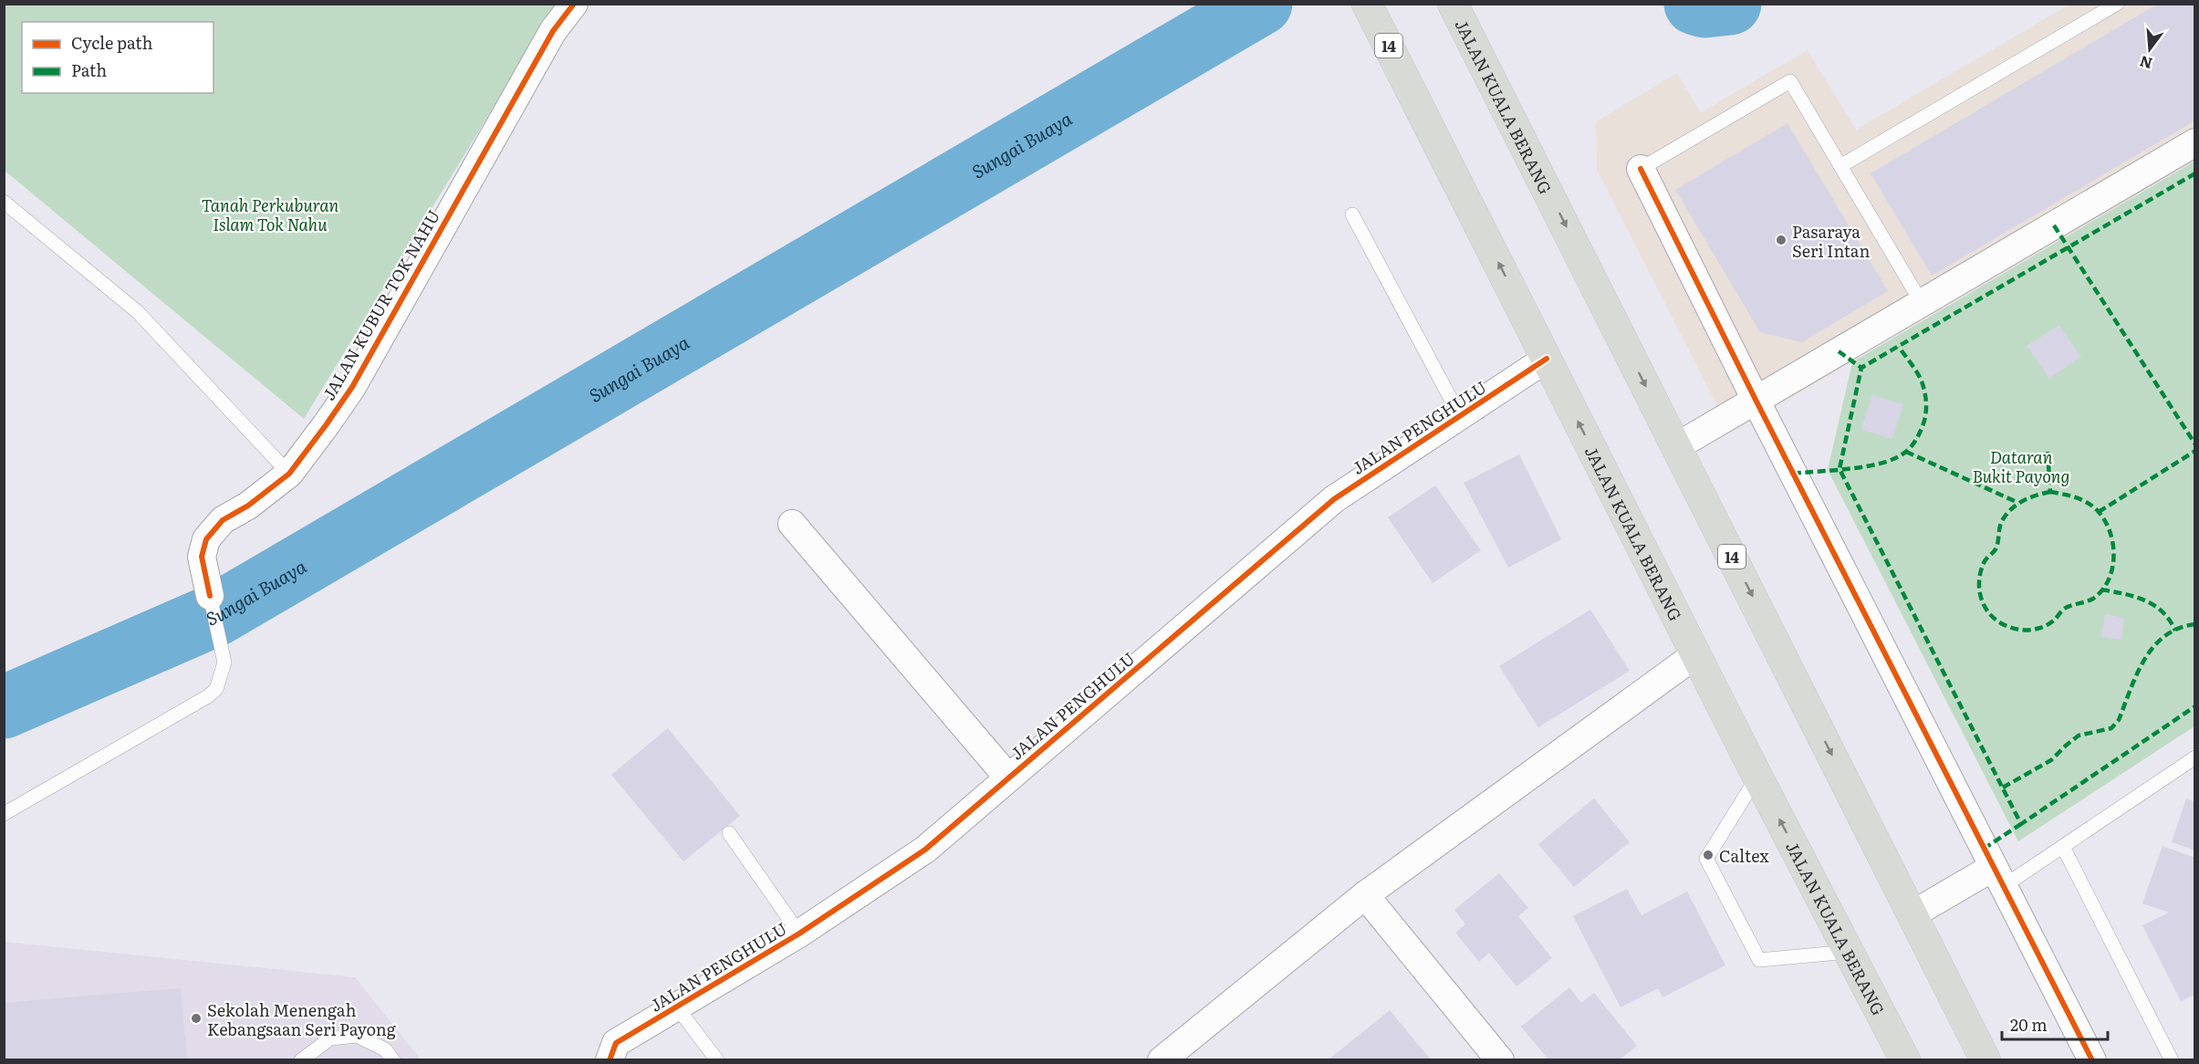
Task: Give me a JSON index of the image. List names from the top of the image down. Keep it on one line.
{"streets":{"highway":["14","JALAN KUALA BERANG"],"street":["JALAN KUBUR TOK NAHU","JALAN PENGHULU"]},"crossings":[["JALAN KUALA BERANG","JALAN PENGHULU"]],"water":["Sungai Buaya"],"parks":["Tanah Perkuburan Islam Tok Nahu","Dataran Bukit Payong"],"places":["Pasaraya Seri Intan","Caltex","Sekolah Menengah Kebangsaan Seri Payong"],"legend":["Cycle path","Path"],"scale_bar":"20 m","north":"bottom"}
